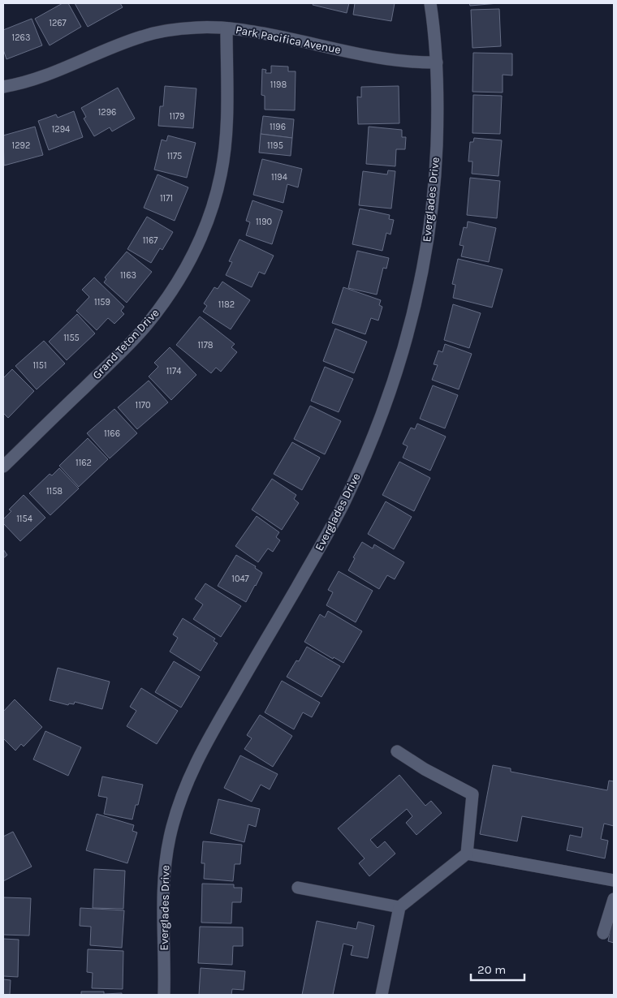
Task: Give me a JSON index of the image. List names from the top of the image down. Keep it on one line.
{"streets":{"street":["Park Pacifica Avenue","Everglades Drive","Grand Teton Drive"]},"crossings":[["Park Pacifica Avenue","Everglades Drive"],["Park Pacifica Avenue","Grand Teton Drive"]],"house_numbers":["1267","1263","1198","1296","1179","1196","1294","1292","1195","1175","1194","1171","1190","1167","1163","1159","1182","1155","1178","1151","1174","1170","1166","1162","1158","1154","1047"],"scale_bar":"20 m"}
